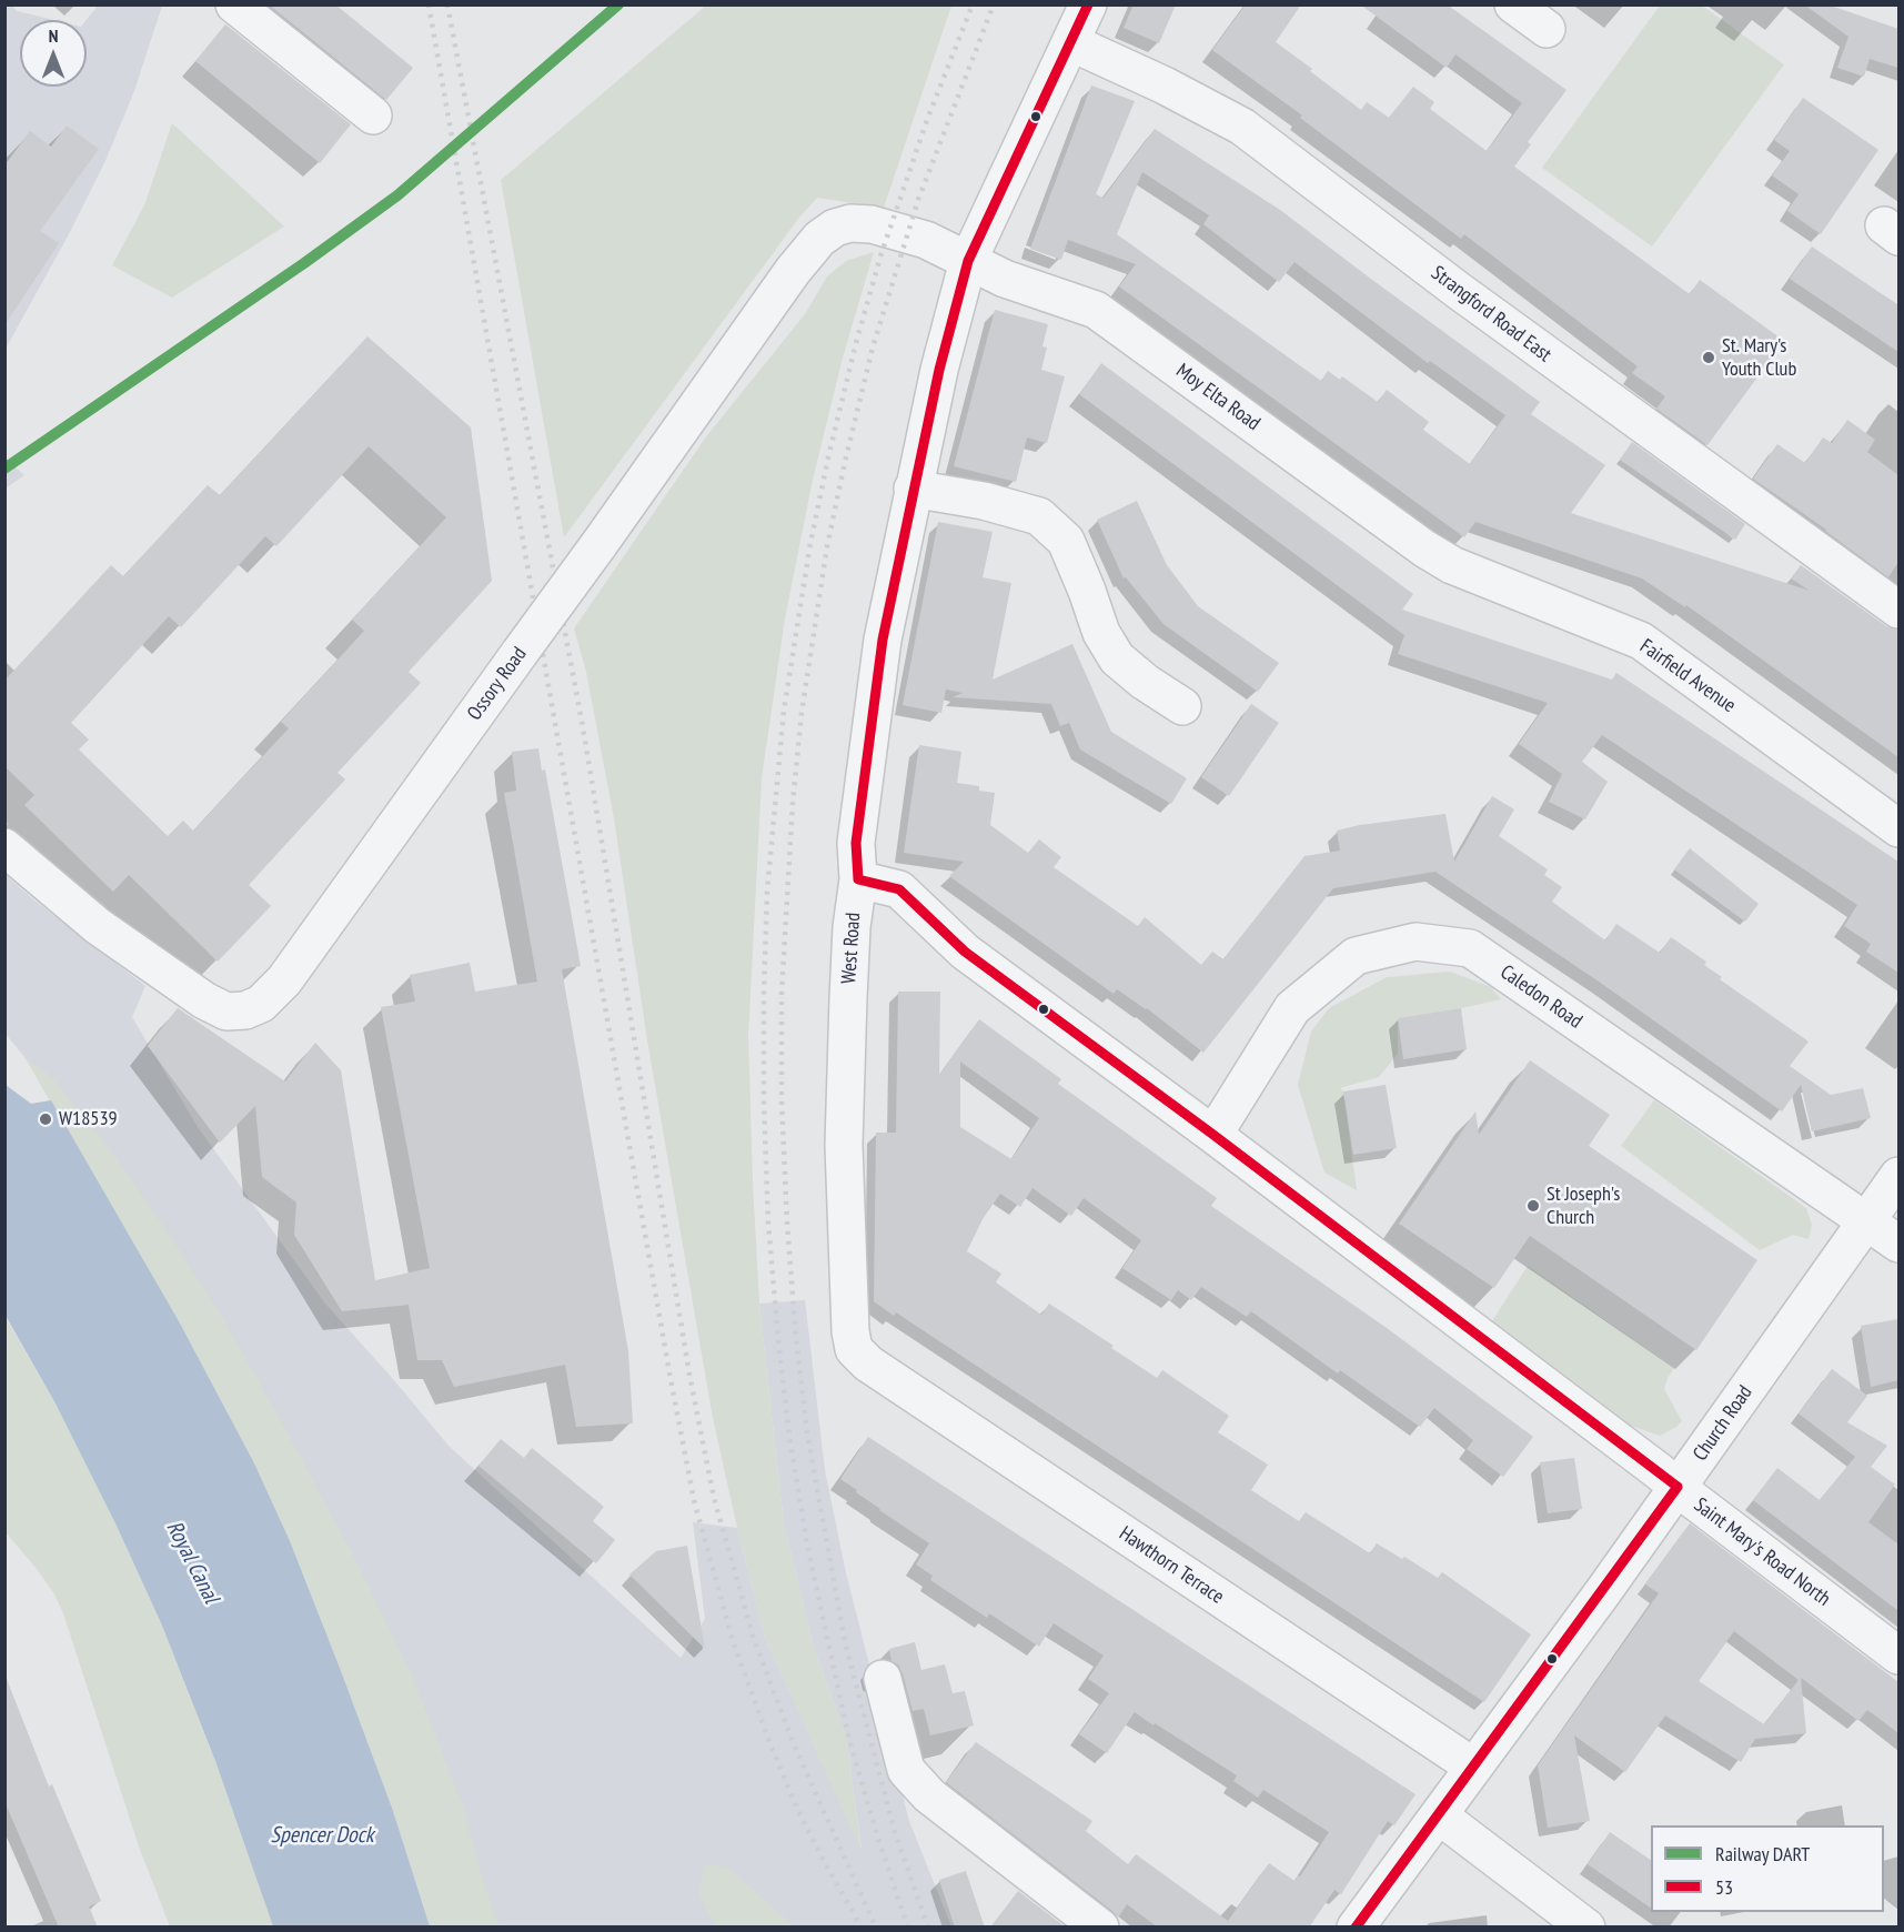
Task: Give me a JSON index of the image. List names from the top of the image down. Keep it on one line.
{"streets":{"street":["Strangford Road East","Moy Elta Road","Fairfield Avenue","Ossory Road","West Road","Caledon Road","Church Road","Saint Mary's Road North","Hawthorn Terrace"]},"crossings":[["Strangford Road East","West Road"],["Moy Elta Road","Fairfield Avenue"],["Moy Elta Road","Ossory Road"],["Moy Elta Road","West Road"],["Ossory Road","West Road"],["West Road","Saint Mary's Road North"],["West Road","Hawthorn Terrace"],["Caledon Road","Church Road"],["Caledon Road","Saint Mary's Road North"],["Church Road","Saint Mary's Road North"],["Church Road","Hawthorn Terrace"]],"water":["Royal Canal","Spencer Dock"],"places":["St. Mary's Youth Club","W18539","St Joseph's Church"],"lines":["rail line DART","transit line 53"],"legend":["Railway DART","53"],"north":"top"}
